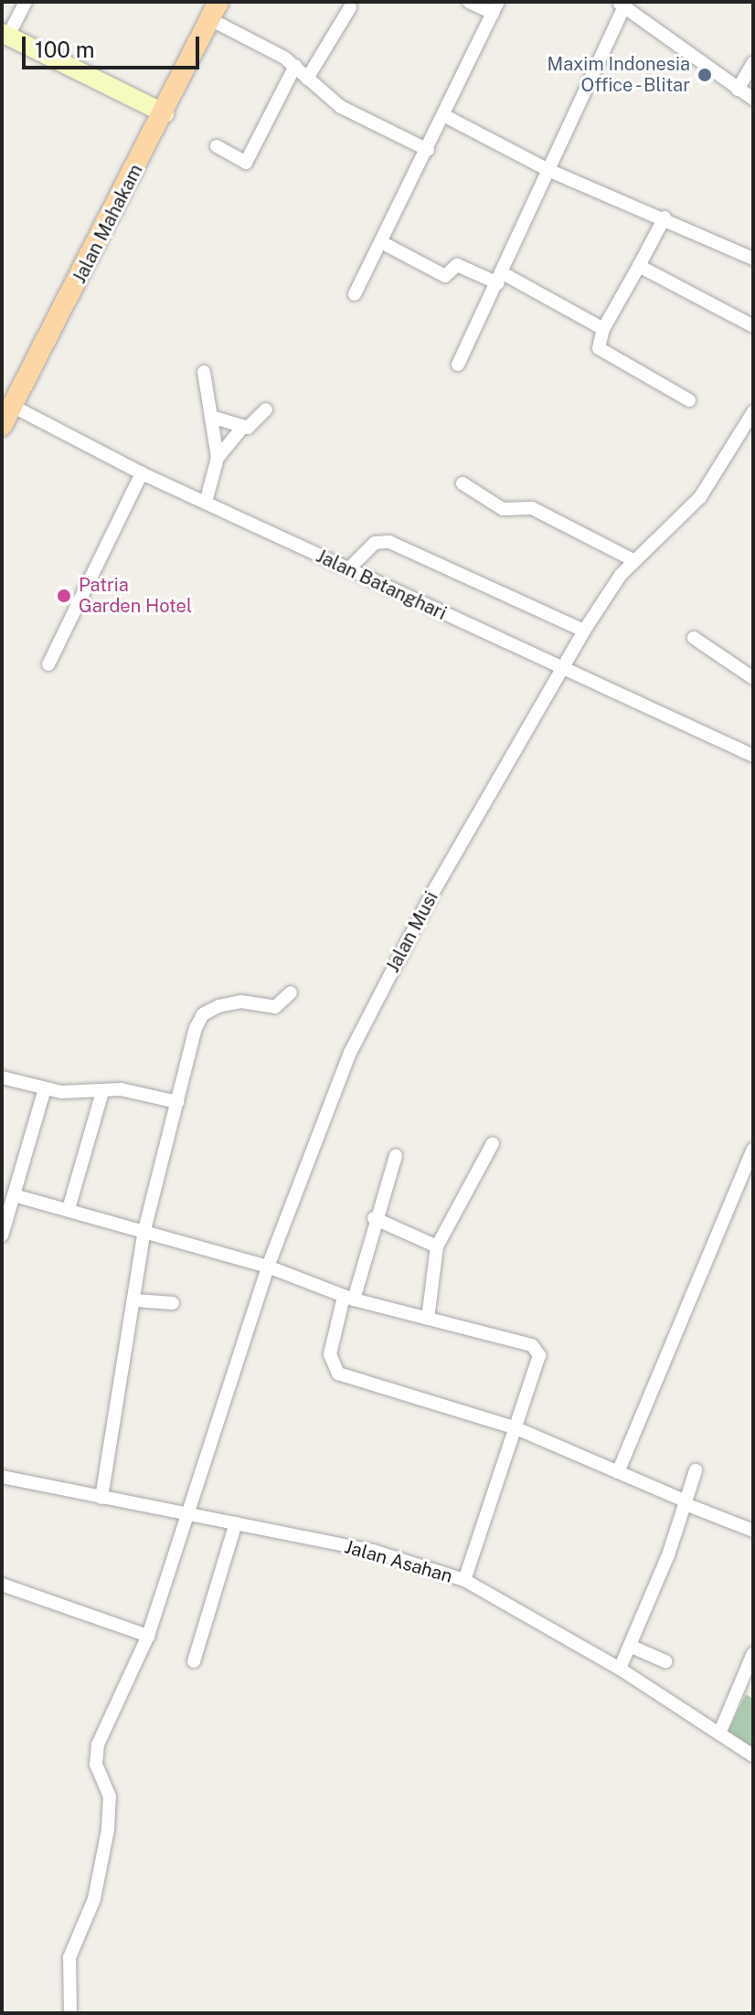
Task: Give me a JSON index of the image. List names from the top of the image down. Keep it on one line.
{"streets":{"main road":["Jalan Mahakam"],"street":["Jalan Batanghari","Jalan Musi","Jalan Asahan"]},"crossings":[["Jalan Mahakam","Jalan Batanghari"],["Jalan Batanghari","Jalan Musi"],["Jalan Musi","Jalan Asahan"]],"places":["Maxim Indonesia Office - Blitar","Patria Garden Hotel"],"scale_bar":"100 m"}
